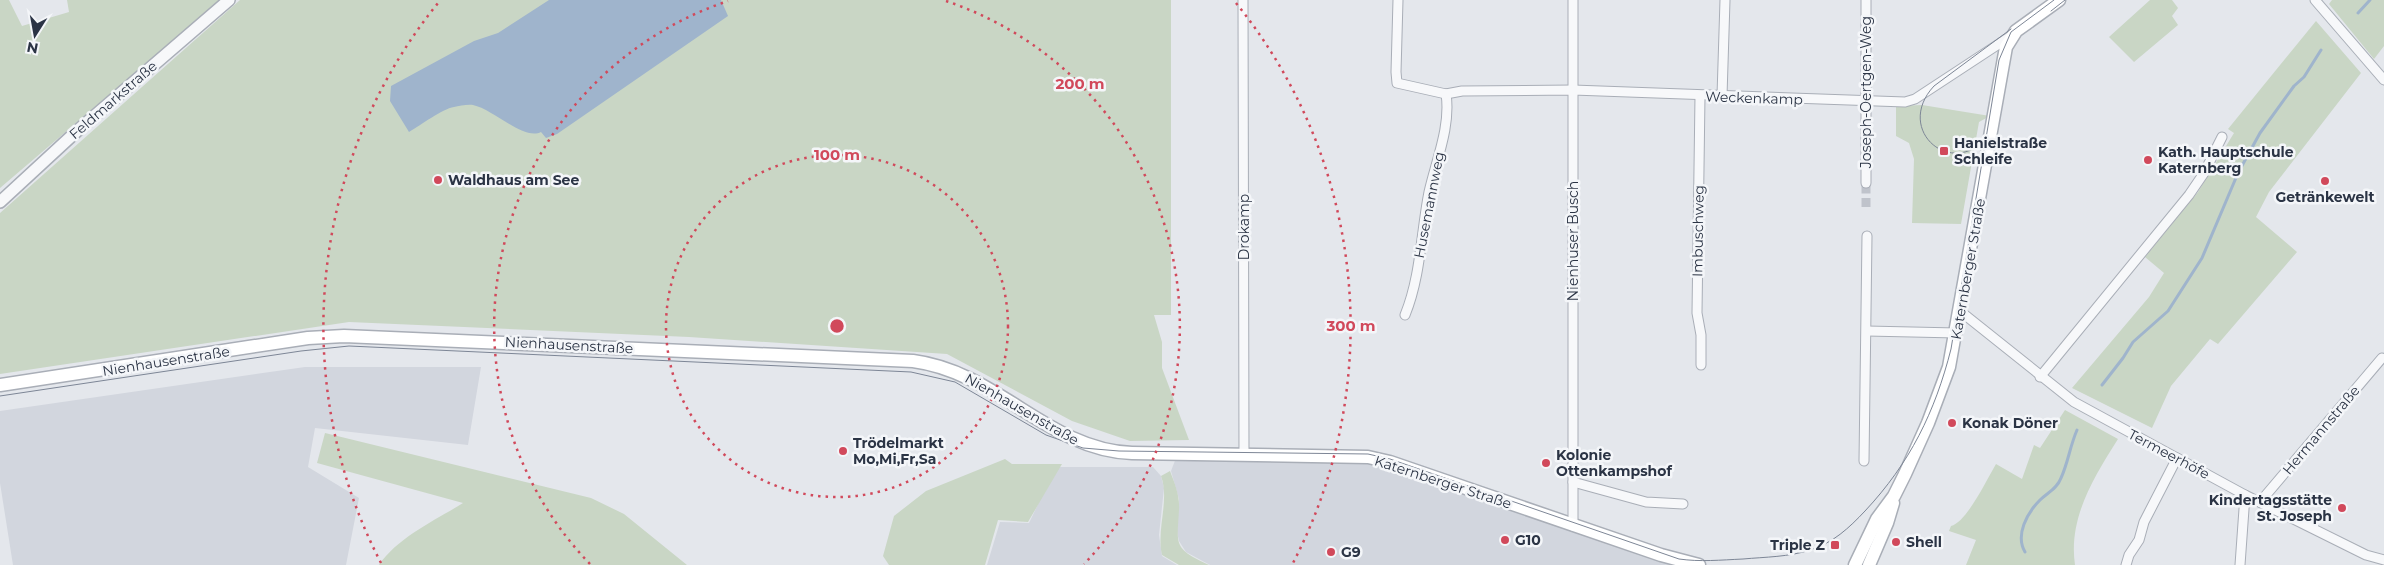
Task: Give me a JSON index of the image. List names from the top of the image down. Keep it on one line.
{"streets":{"main road":["Katernberger Straße","Nienhausenstraße"],"street":["Joseph-Oertgen-Weg","Weckenkamp","Feldmarkstraße","Husemannweg","Drokamp","Imbuschweg","Nienhuser Busch","Hermannstraße","Termeerhöfe"]},"crossings":[["Joseph-Oertgen-Weg","Weckenkamp"],["Weckenkamp","Imbuschweg"],["Weckenkamp","Nienhuser Busch"],["Weckenkamp","Katernberger Straße"],["Drokamp","Katernberger Straße"],["Nienhuser Busch","Katernberger Straße"],["Katernberger Straße","Nienhausenstraße"],["Katernberger Straße","Termeerhöfe"],["Hermannstraße","Termeerhöfe"]],"places":{"transit":["Hanielstraße Schleife","Triple Z"],"other":["Kath. Hauptschule Katernberg","Waldhaus am See","Getränkewelt","Konak Döner","Trödelmarkt Mo,Mi,Fr,Sa","Kolonie Ottenkampshof","Kindertagsstätte St. Joseph","G10","Shell","G9"]},"north":"bottom","rings":["200 m","100 m","300 m"]}
